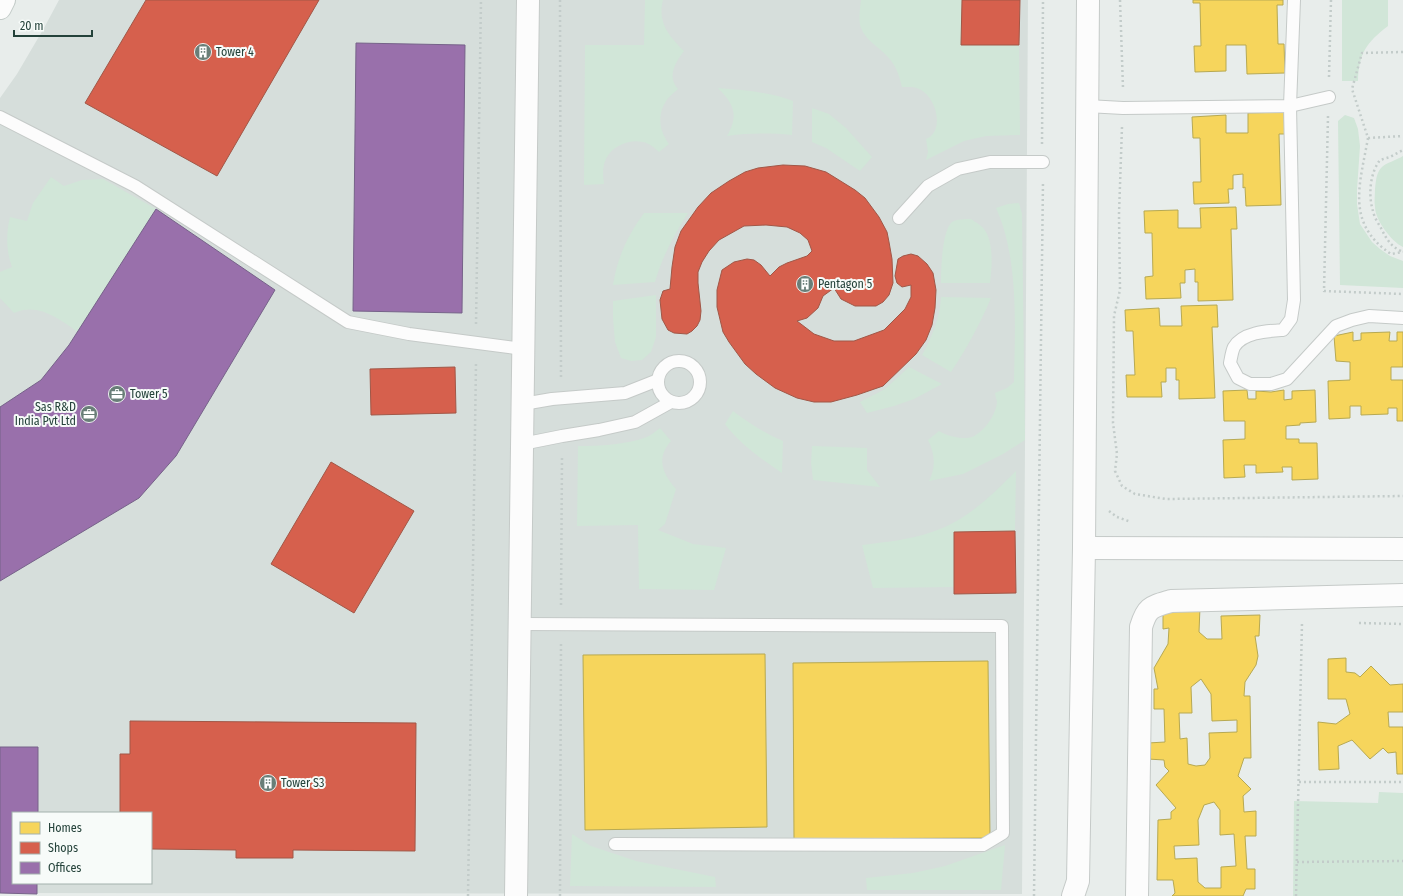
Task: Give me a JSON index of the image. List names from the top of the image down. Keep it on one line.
{"places":{"building":["Tower 4","Pentagon 5","Tower S3"],"office":["Tower 5","Sas R&D India Pvt Ltd"]},"legend":["Homes","Shops","Offices"],"scale_bar":"20 m"}
